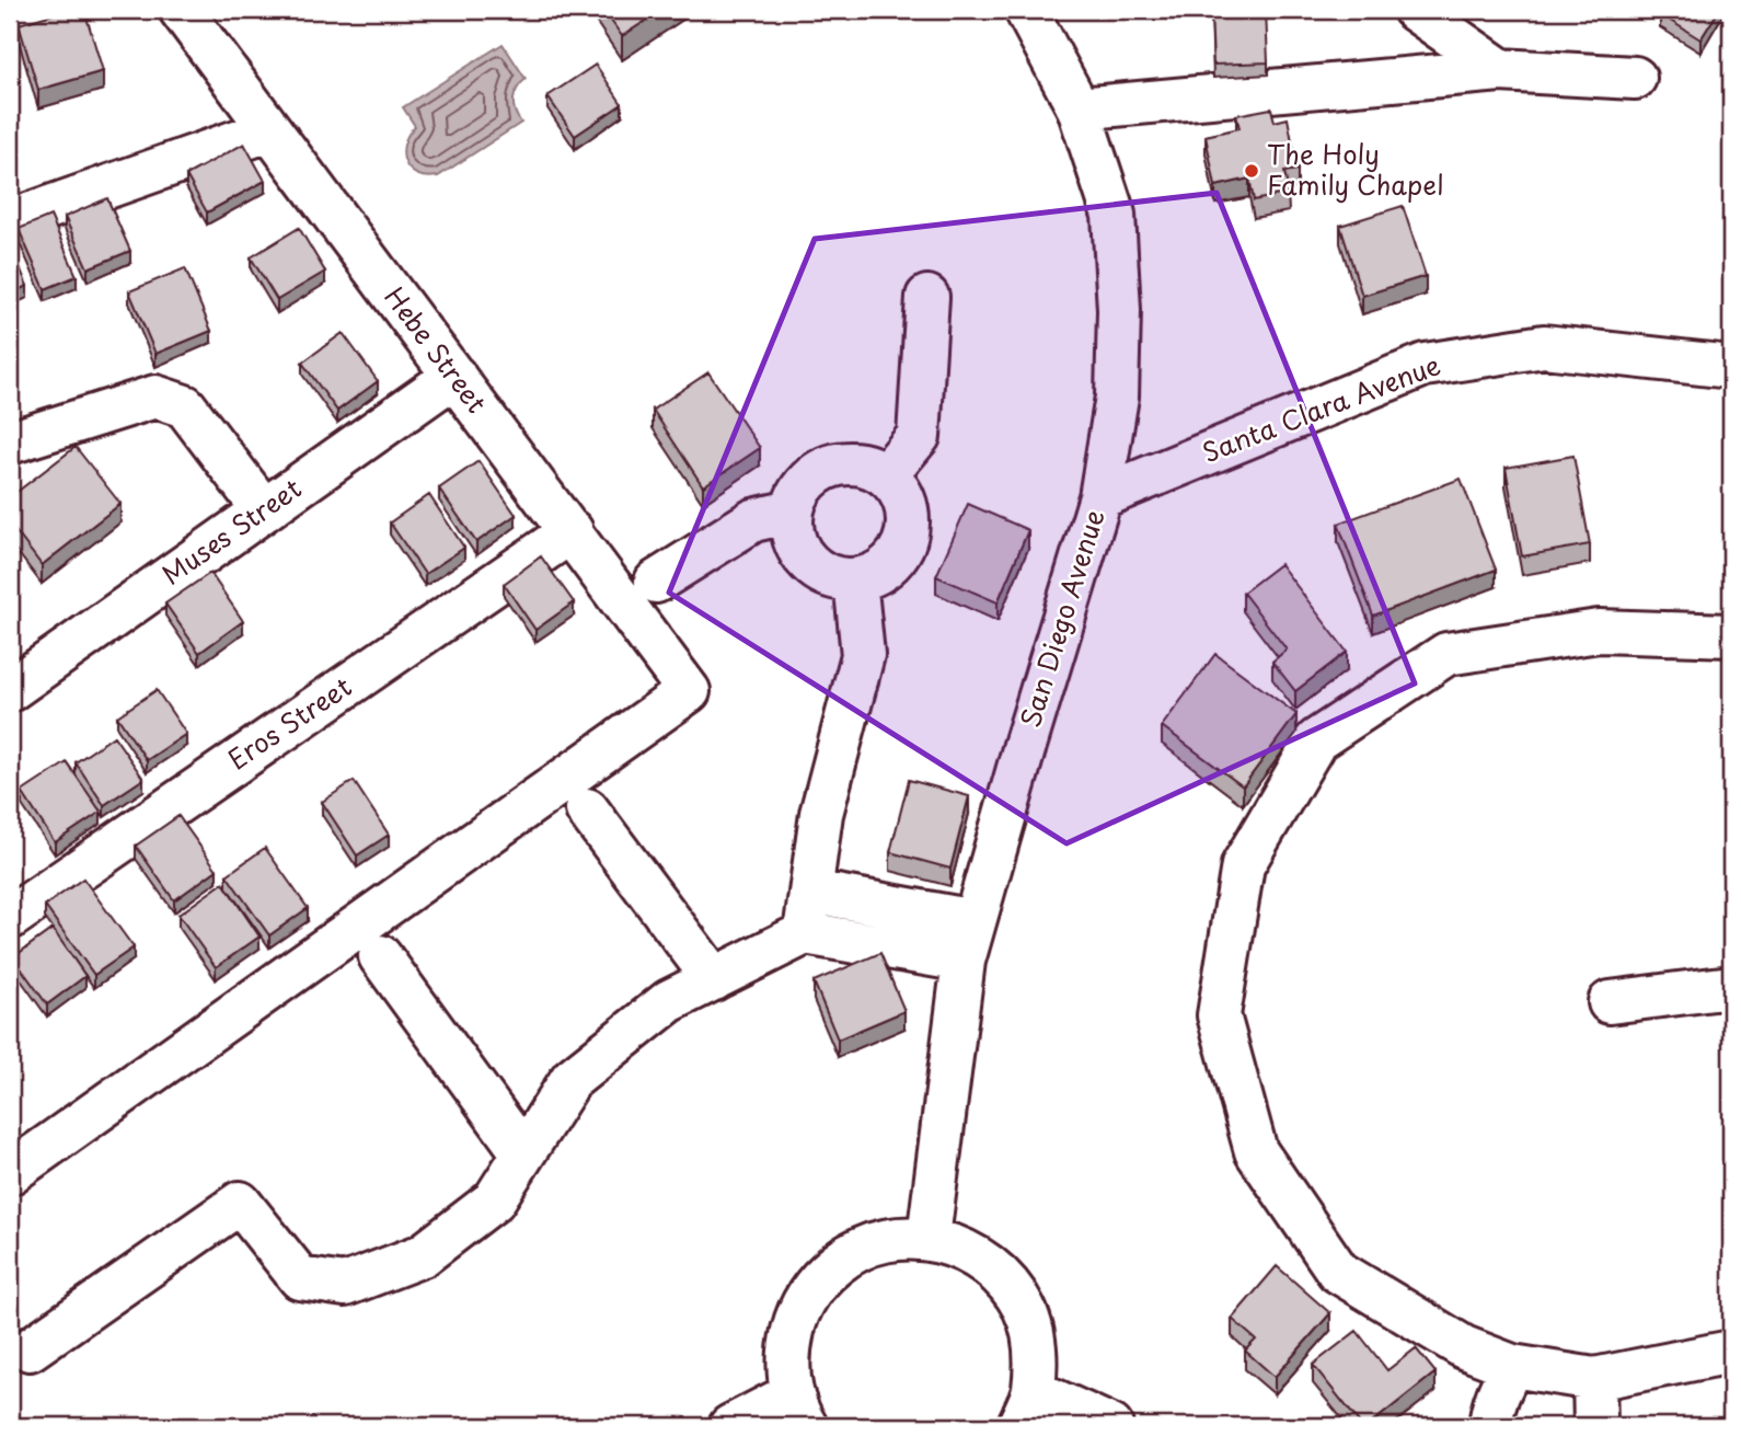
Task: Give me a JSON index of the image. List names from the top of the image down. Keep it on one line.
{"streets":{"street":["Hebe Street","Santa Clara Avenue","Muses Street","San Diego Avenue","Eros Street"]},"crossings":[["Hebe Street","Muses Street"],["Hebe Street","Eros Street"],["Santa Clara Avenue","San Diego Avenue"]],"places":["The Holy Family Chapel"]}
